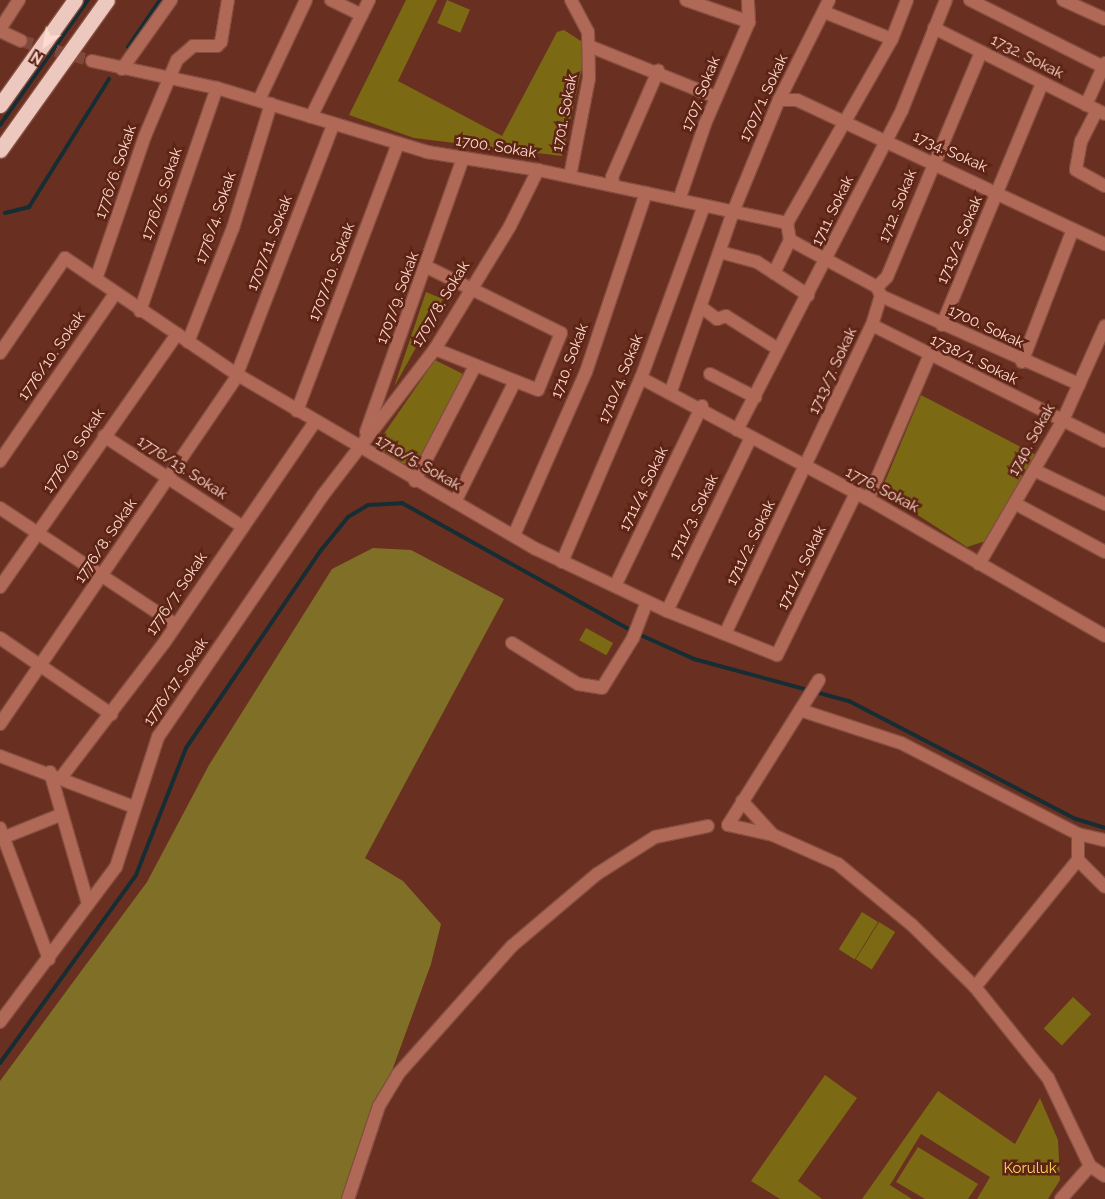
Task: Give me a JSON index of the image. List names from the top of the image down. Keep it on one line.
{"streets":{"street":["1732. Sokak","1707. Sokak","1707/1. Sokak","1701. Sokak","1700. Sokak","1734. Sokak","1776/6. Sokak","1776/5. Sokak","1712. Sokak","1711. Sokak","1776/4. Sokak","1713/2. Sokak","1707/11. Sokak","1707/10. Sokak","1707/9. Sokak","1707/8. Sokak","1776/10. Sokak","1738/1. Sokak","1710. Sokak","1713/7. Sokak","1710/4. Sokak","1740. Sokak","1776/9. Sokak","1710/5. Sokak","1776/13. Sokak","1711/4. Sokak","1776. Sokak","1711/3. Sokak","1776/8. Sokak","1711/2. Sokak","1711/1. Sokak","1776/7. Sokak","1776/17. Sokak"]},"crossings":[["1732. Sokak","1712. Sokak"],["1732. Sokak","1711. Sokak"],["1732. Sokak","1713/2. Sokak"],["1707. Sokak","1700. Sokak"],["1707/1. Sokak","1700. Sokak"],["1707/1. Sokak","1734. Sokak"],["1701. Sokak","1700. Sokak"],["1700. Sokak","1776/6. Sokak"],["1700. Sokak","1776/5. Sokak"],["1700. Sokak","1712. Sokak"],["1700. Sokak","1711. Sokak"],["1700. Sokak","1776/4. Sokak"],["1700. Sokak","1713/2. Sokak"],["1700. Sokak","1707/11. Sokak"],["1700. Sokak","1707/10. Sokak"],["1700. Sokak","1707/9. Sokak"],["1700. Sokak","1707/8. Sokak"],["1700. Sokak","1710. Sokak"],["1700. Sokak","1713/7. Sokak"],["1700. Sokak","1710/4. Sokak"],["1700. Sokak","1740. Sokak"],["1734. Sokak","1712. Sokak"],["1734. Sokak","1711. Sokak"],["1734. Sokak","1713/2. Sokak"],["1776/6. Sokak","1710/5. Sokak"],["1776/5. Sokak","1710/5. Sokak"],["1712. Sokak","1713/7. Sokak"],["1711. Sokak","1776. Sokak"],["1776/4. Sokak","1710/5. Sokak"],["1707/11. Sokak","1710/5. Sokak"],["1707/11. Sokak","1776/8. Sokak"],["1707/10. Sokak","1710/5. Sokak"],["1707/9. Sokak","1707/8. Sokak"],["1707/9. Sokak","1710/5. Sokak"],["1707/9. Sokak","1776/17. Sokak"],["1707/8. Sokak","1710/5. Sokak"],["1707/8. Sokak","1776/17. Sokak"],["1776/10. Sokak","1710/5. Sokak"],["1738/1. Sokak","1713/7. Sokak"],["1738/1. Sokak","1740. Sokak"],["1738/1. Sokak","1711/1. Sokak"],["1710. Sokak","1710/5. Sokak"],["1713/7. Sokak","1776. Sokak"],["1713/7. Sokak","1711/2. Sokak"],["1710/4. Sokak","1710/5. Sokak"],["1710/4. Sokak","1776. Sokak"],["1740. Sokak","1776. Sokak"],["1776/9. Sokak","1710/5. Sokak"],["1776/9. Sokak","1776/13. Sokak"],["1710/5. Sokak","1711/4. Sokak"],["1710/5. Sokak","1711/3. Sokak"],["1710/5. Sokak","1776/8. Sokak"],["1710/5. Sokak","1711/2. Sokak"],["1710/5. Sokak","1711/1. Sokak"],["1710/5. Sokak","1776/7. Sokak"],["1710/5. Sokak","1776/17. Sokak"],["1776/13. Sokak","1776/8. Sokak"],["1776/13. Sokak","1776/7. Sokak"],["1711/4. Sokak","1776. Sokak"],["1776. Sokak","1711/3. Sokak"],["1776. Sokak","1711/2. Sokak"],["1776. Sokak","1711/1. Sokak"]],"parks":["Koruluk"],"north":"bottom left"}
